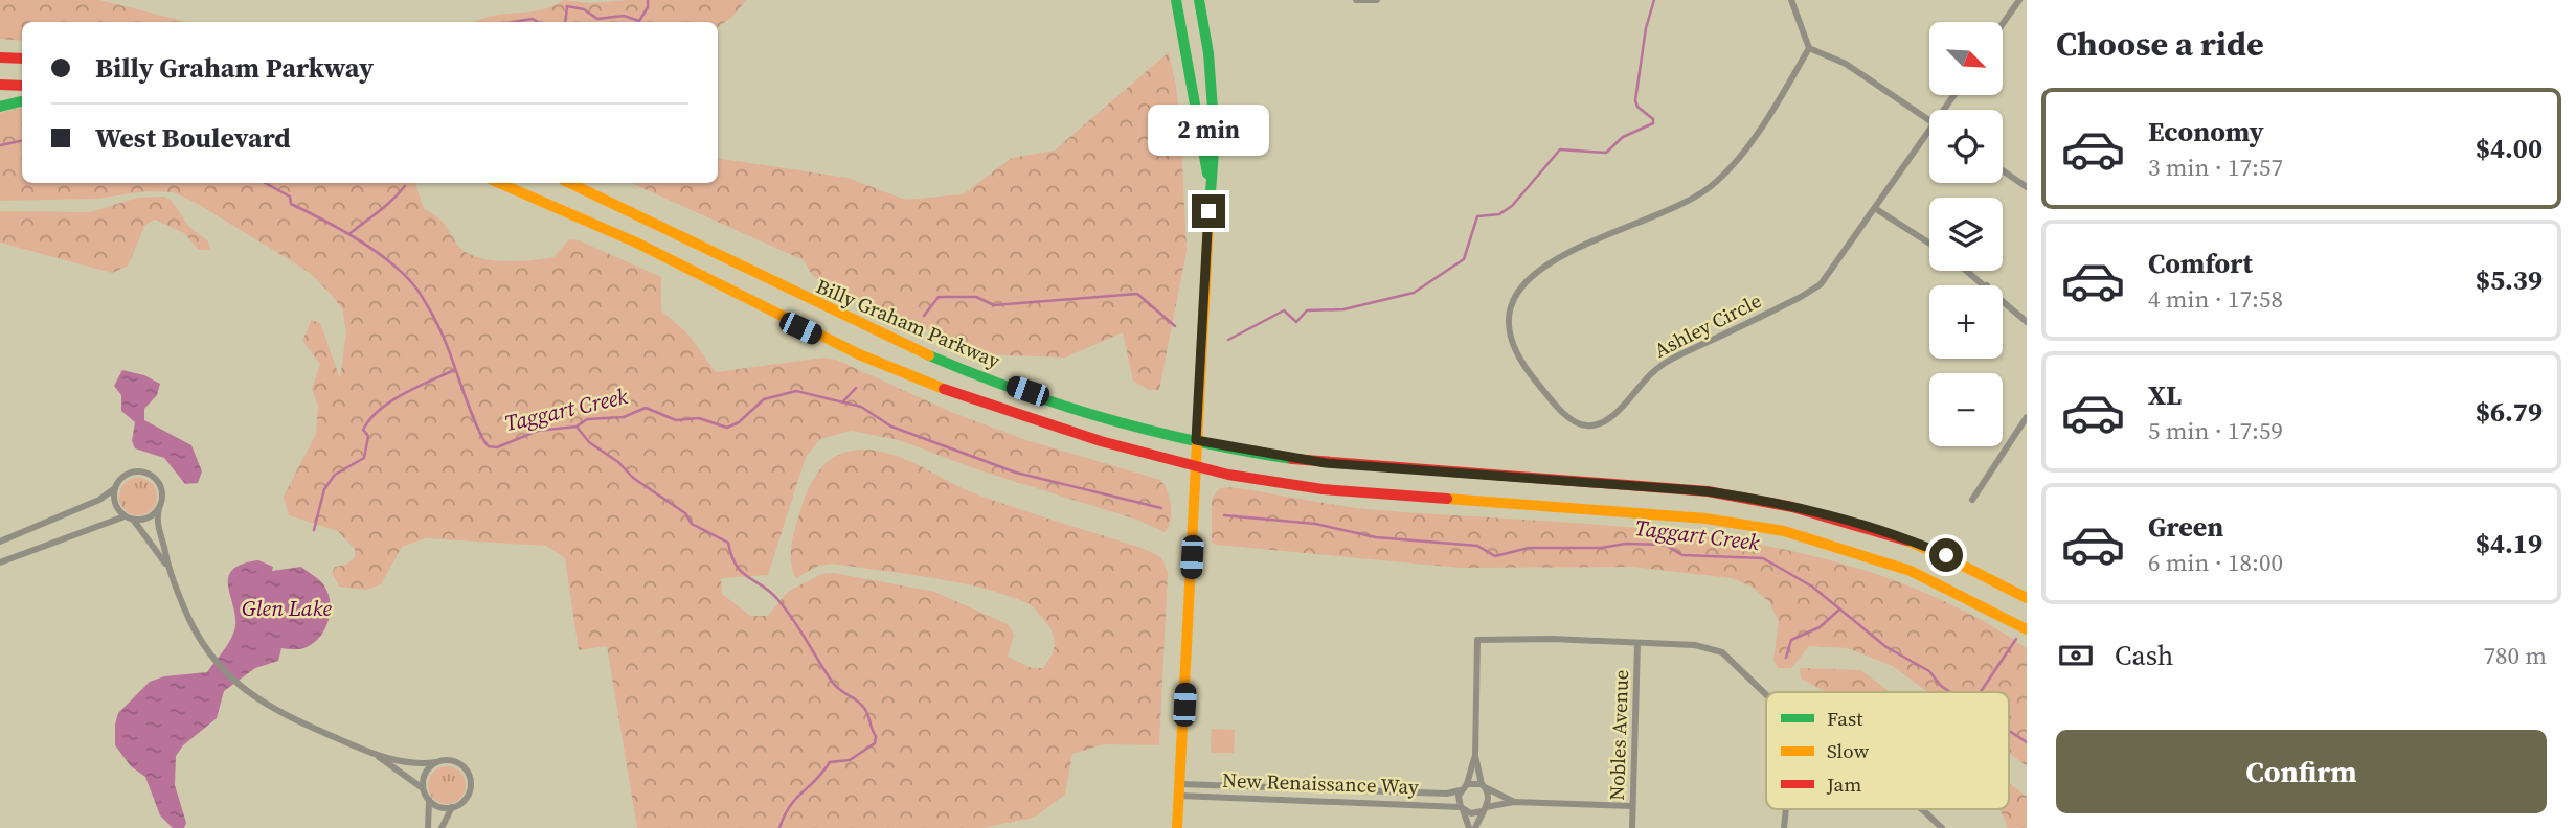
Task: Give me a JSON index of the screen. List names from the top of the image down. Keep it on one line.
{"streets":{"main road":["Billy Graham Parkway"],"street":["Ashley Circle","Nobles Avenue","New Renaissance Way"]},"water":["Taggart Creek","Glen Lake"],"legend":["Fast","Slow","Jam"],"north":"bottom right","page":{"heading":"Choose a ride","map_buttons":["+","−"],"banner":["Billy Graham Parkway","West Boulevard"],"list":[{"name":"Economy","note":"3 min · 17:57","value":"$4.00"},{"name":"Comfort","note":"4 min · 17:58","value":"$5.39"},{"name":"XL","note":"5 min · 17:59","value":"$6.79"},{"name":"Green","note":"6 min · 18:00","value":"$4.19"}],"bubble":"2 min","pay":["Cash","780 m"],"buttons":"Confirm"}}
